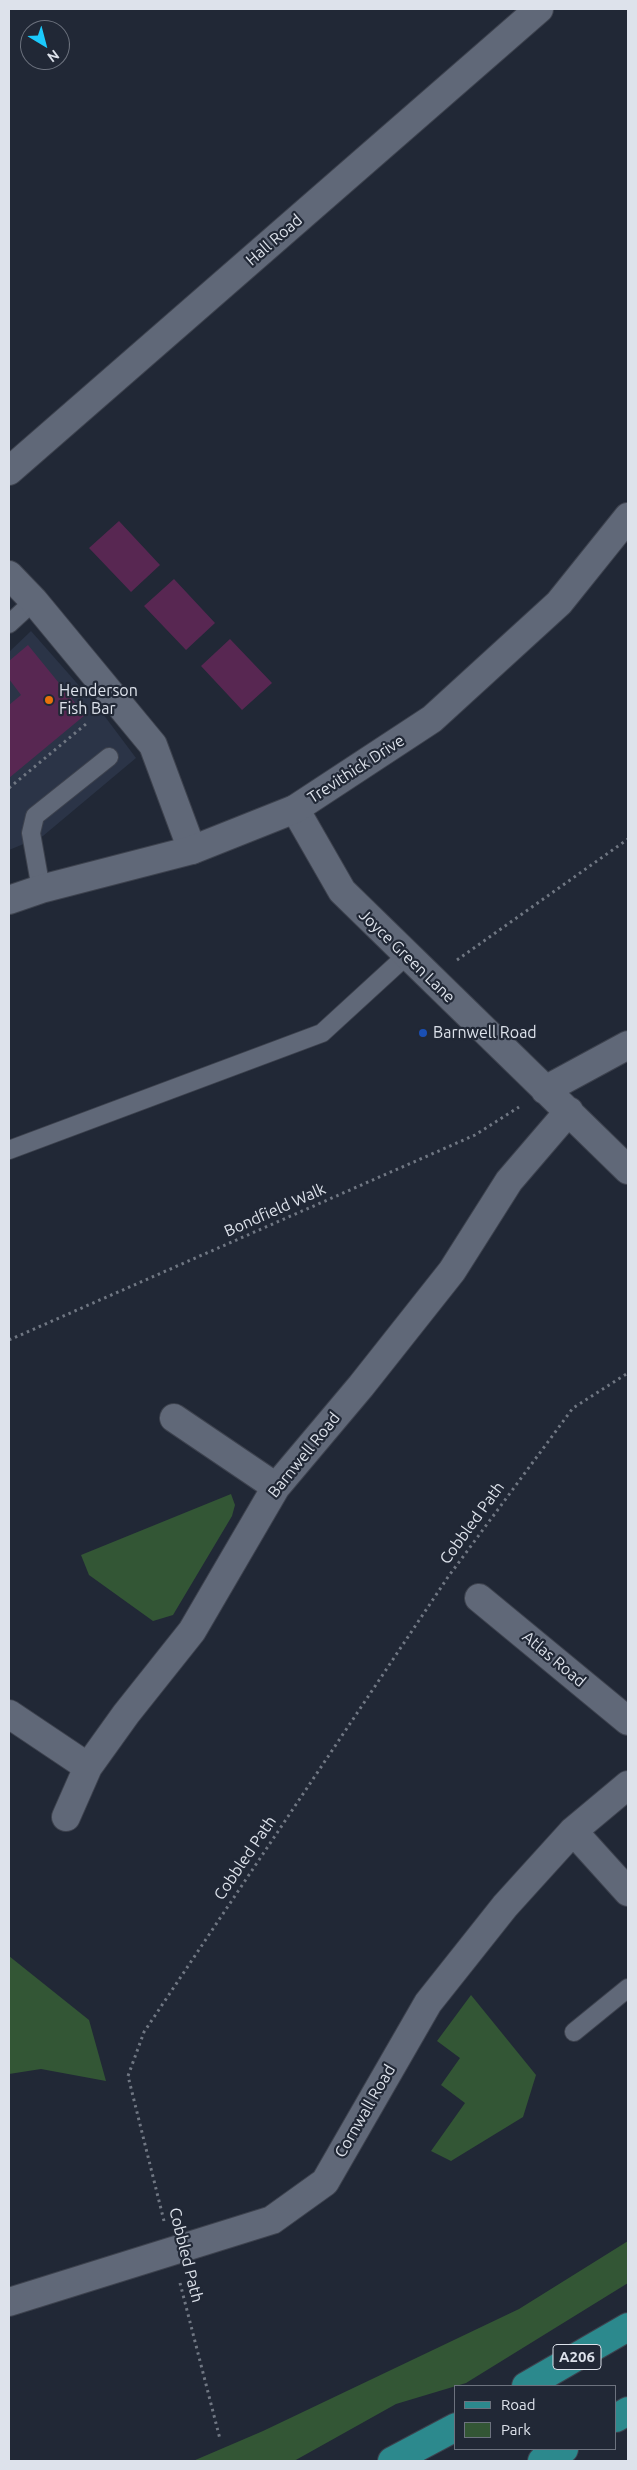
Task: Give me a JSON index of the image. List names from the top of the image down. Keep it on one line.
{"streets":{"main road":["A206"],"street":["Hall Road","Trevithick Drive","Joyce Green Lane","Barnwell Road","Atlas Road","Cornwall Road"],"path":["Bondfield Walk","Cobbled Path"]},"crossings":[["Trevithick Drive","Joyce Green Lane"],["Joyce Green Lane","Bondfield Walk"],["Joyce Green Lane","Barnwell Road"],["Cobbled Path","Cornwall Road"]],"places":["Henderson Fish Bar","Barnwell Road"],"legend":["Road","Park"],"north":"bottom right"}
